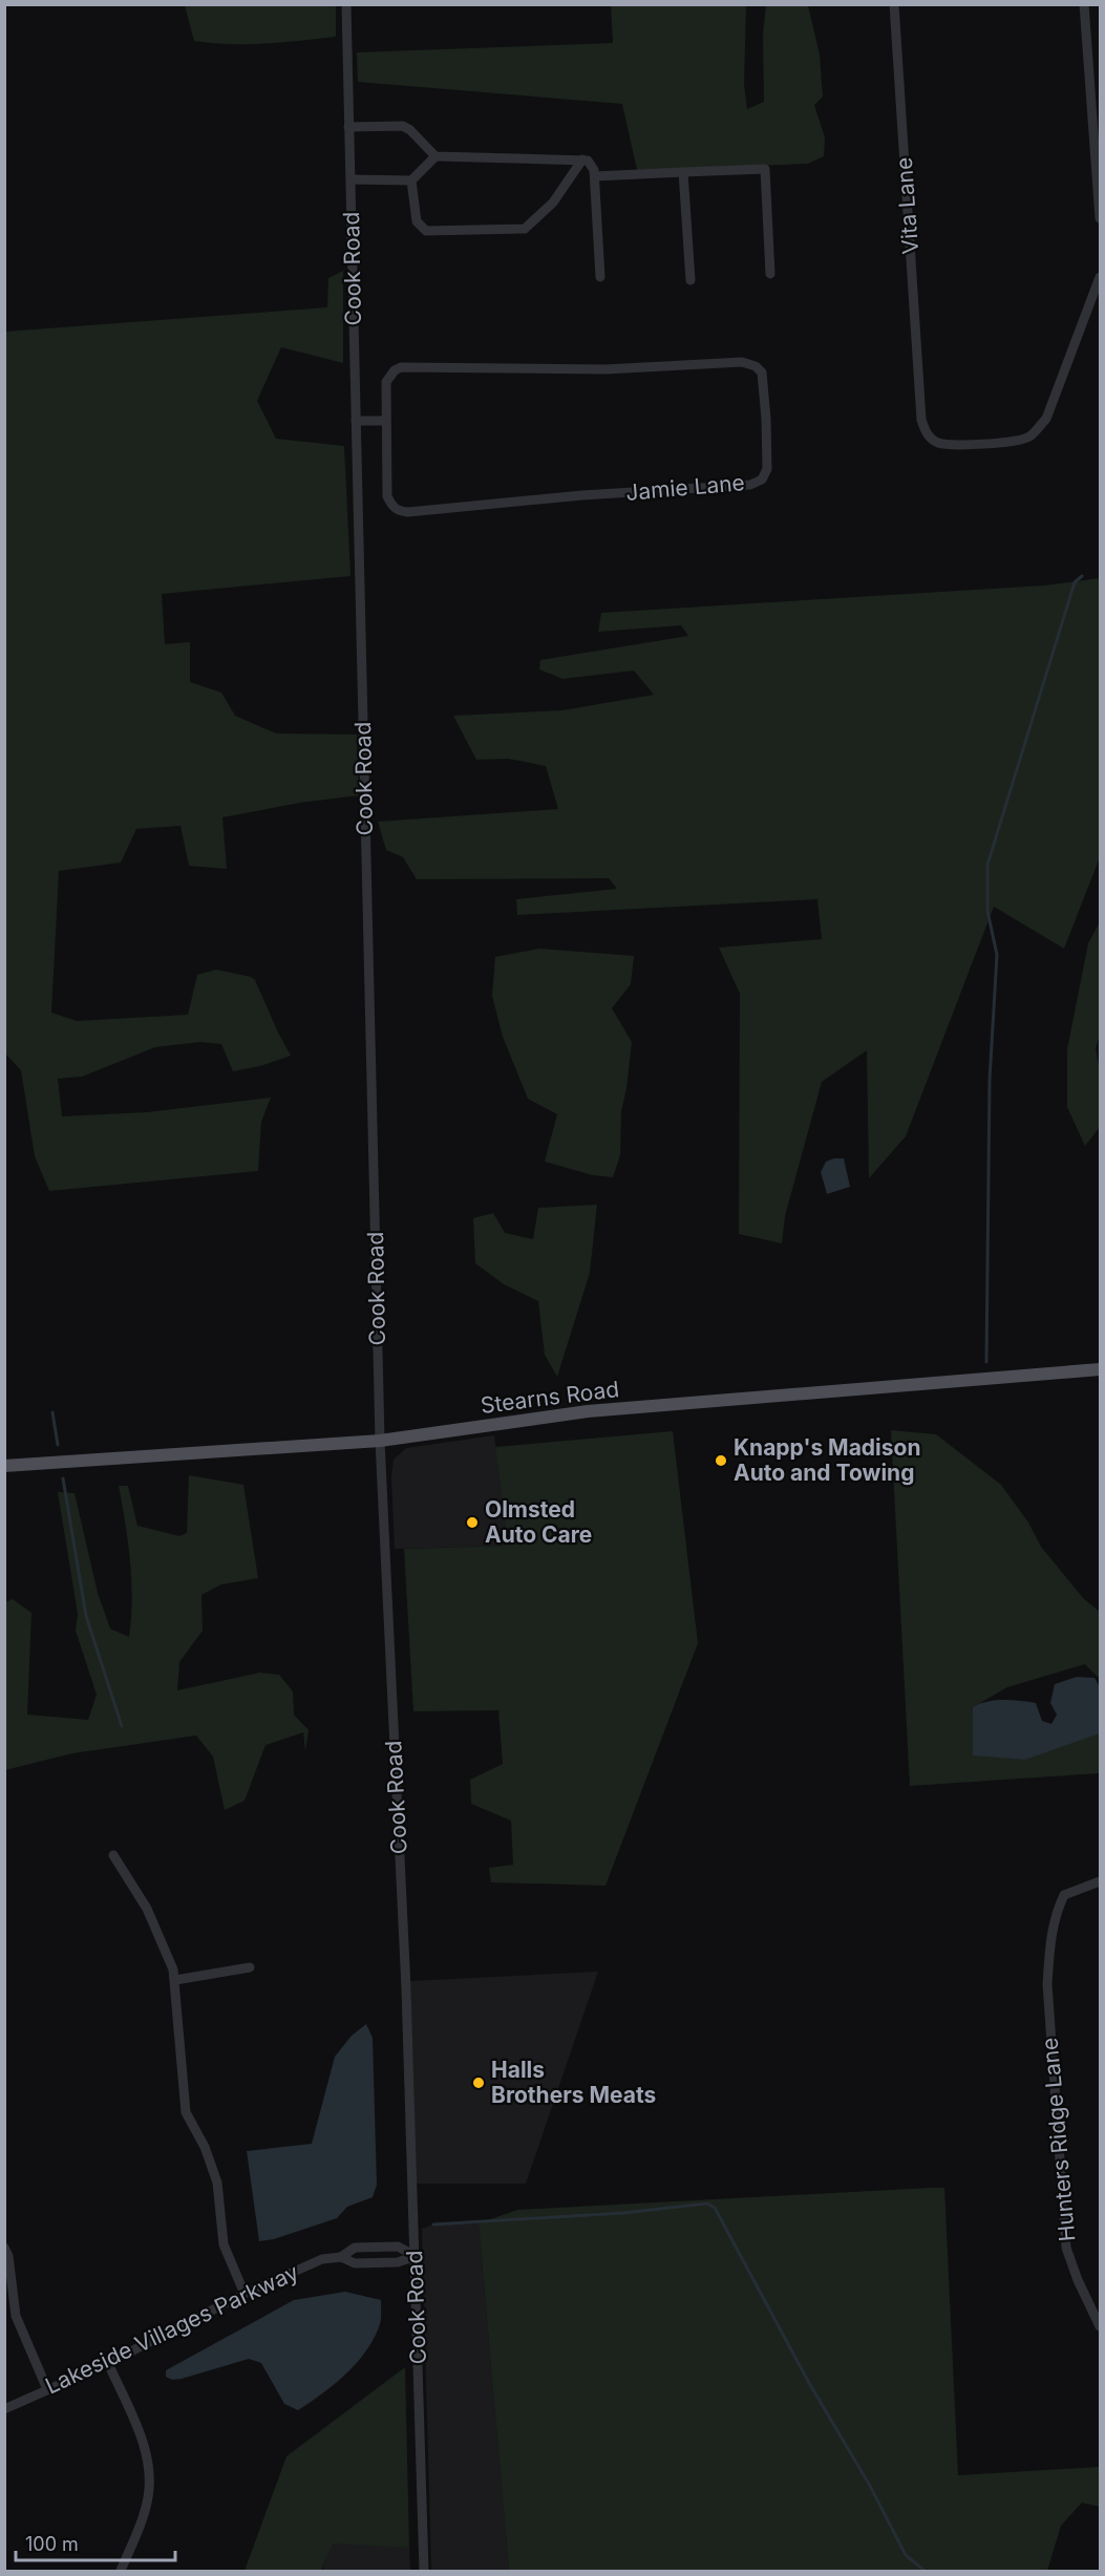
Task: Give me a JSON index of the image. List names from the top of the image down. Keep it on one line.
{"streets":{"main road":["Stearns Road"],"street":["Vita Lane","Cook Road","Jamie Lane","Hunters Ridge Lane","Lakeside Villages Parkway"]},"crossings":[["Cook Road","Stearns Road"],["Cook Road","Lakeside Villages Parkway"]],"places":["Knapp's Madison Auto and Towing","Olmsted Auto Care","Halls Brothers Meats"],"scale_bar":"100 m"}
